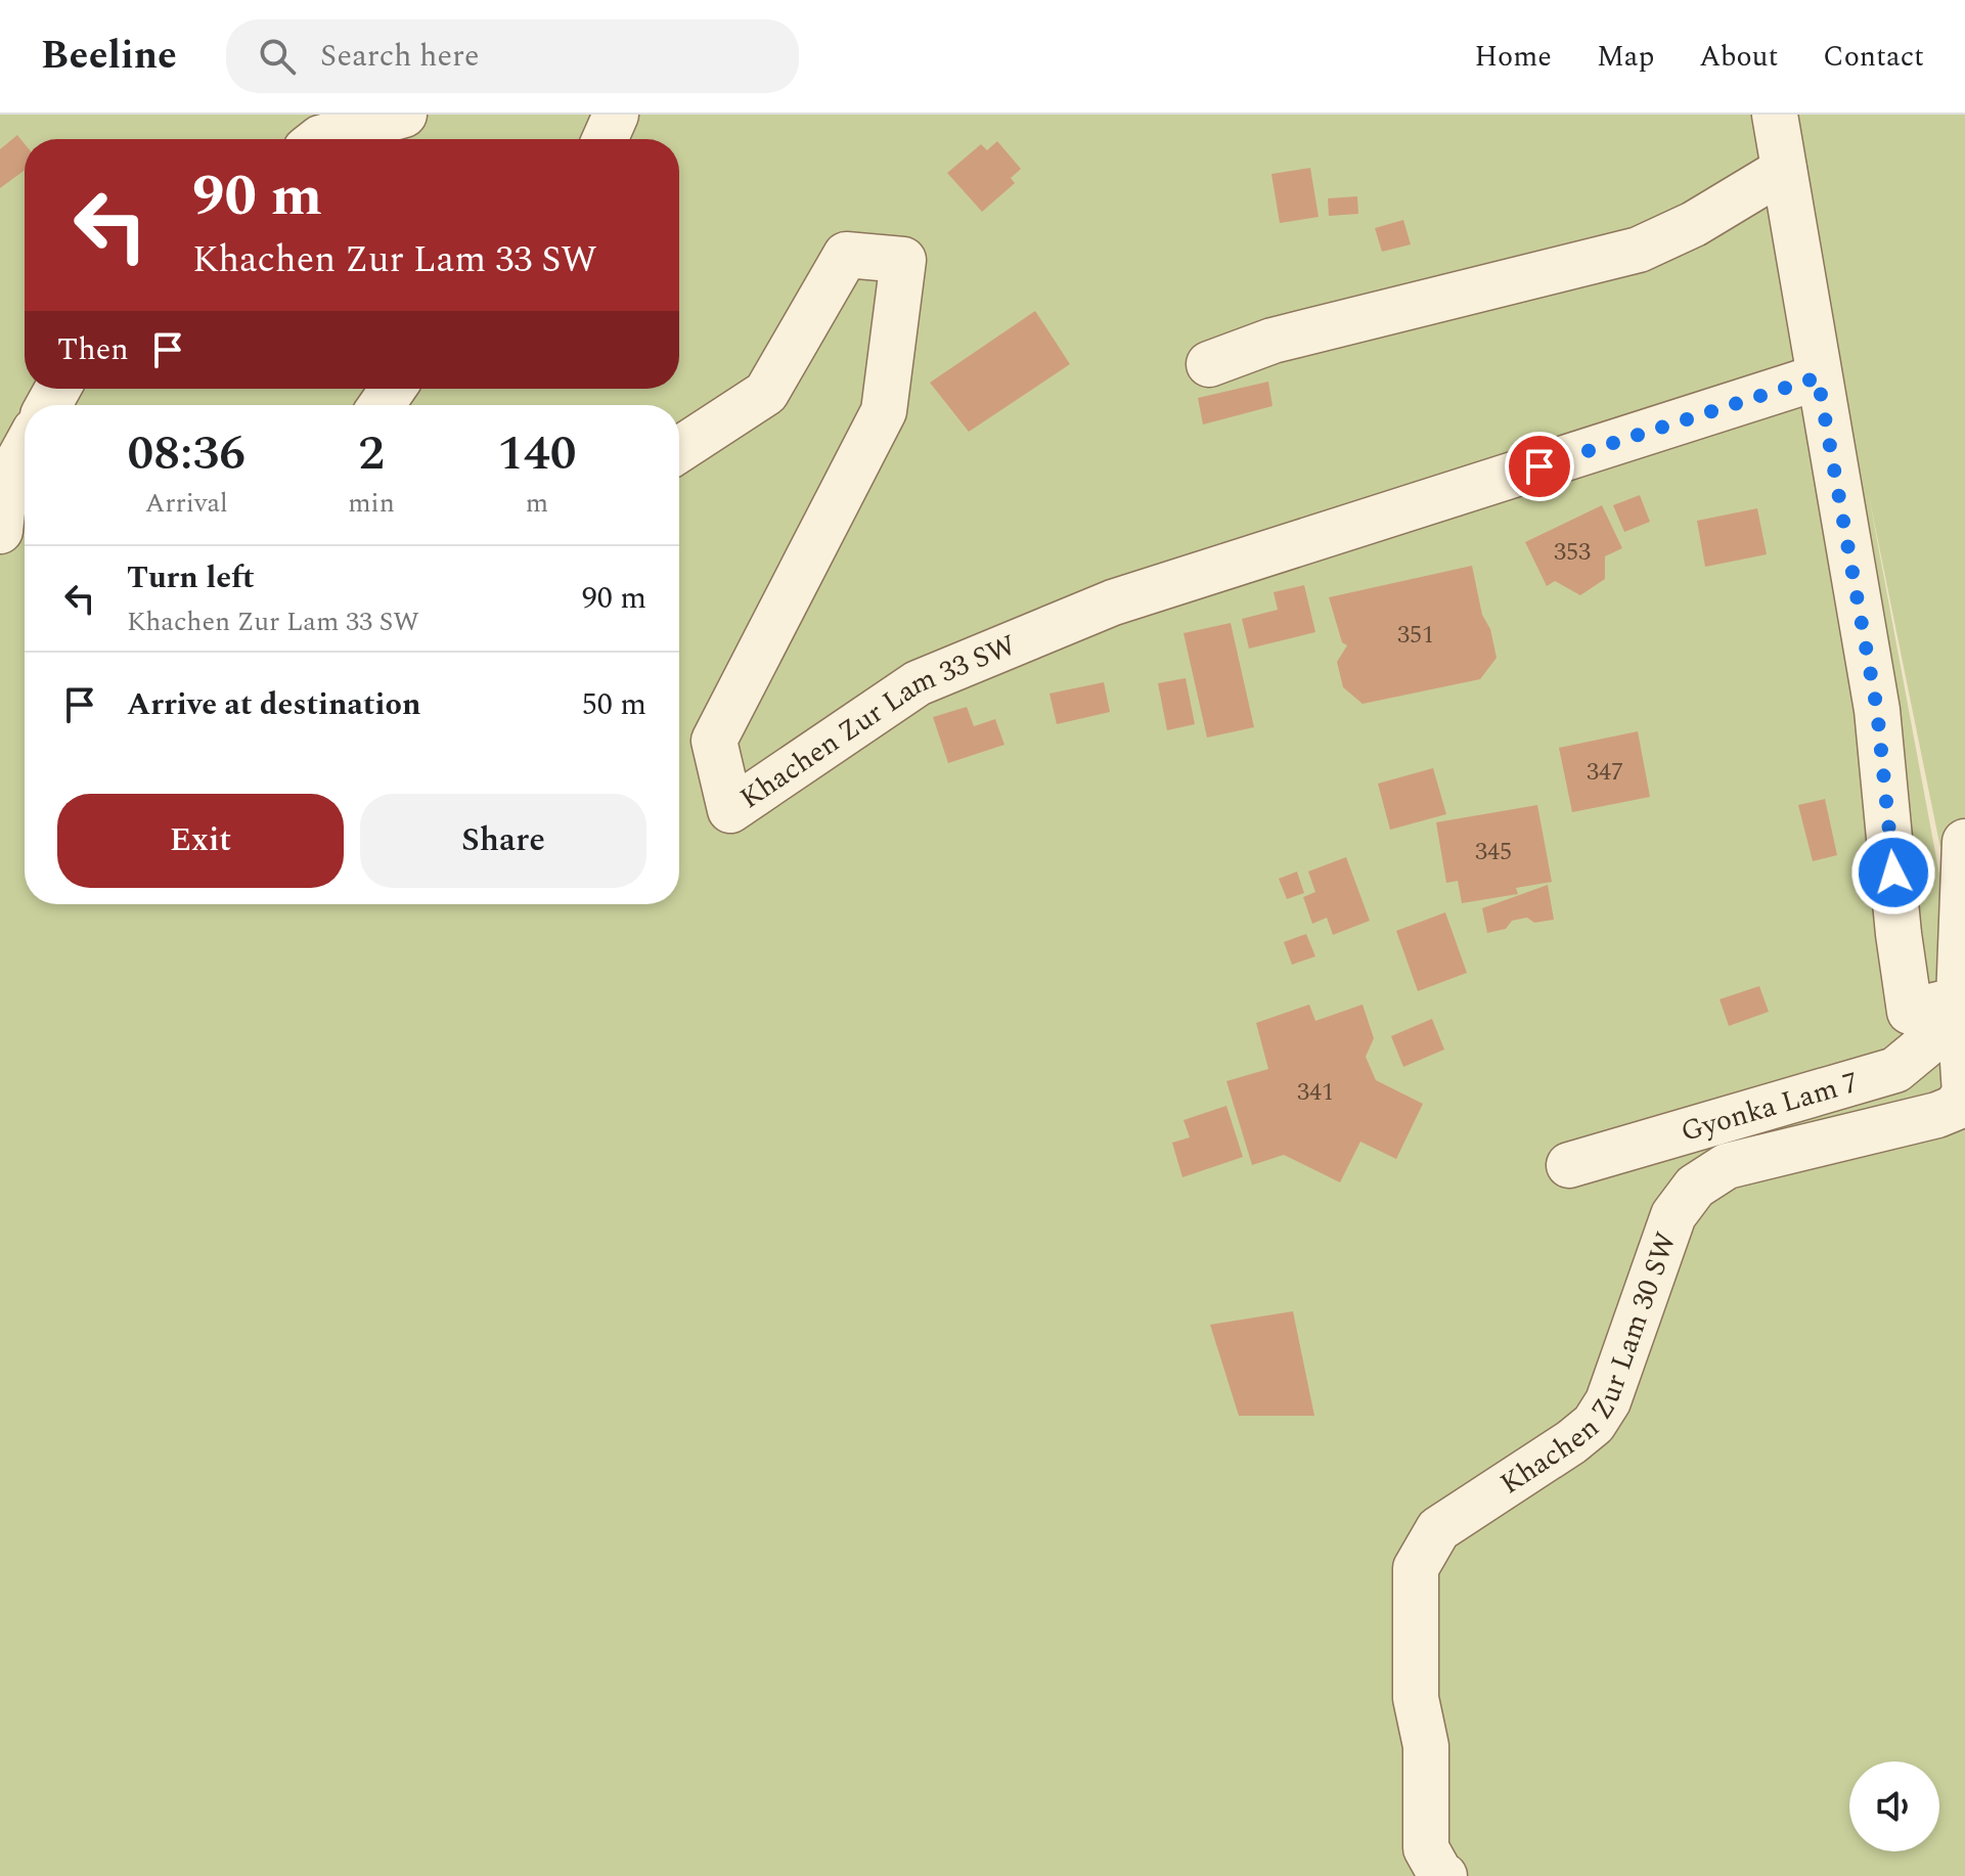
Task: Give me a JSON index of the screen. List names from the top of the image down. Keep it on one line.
{"streets":{"street":["Khachen Zur Lam 33 SW","Gyonka Lam 7","Khachen Zur Lam 30 SW"]},"crossings":[["Gyonka Lam 7","Khachen Zur Lam 30 SW"]],"house_numbers":["353","351","347","345","341"],"page":{"header":"Beeline","search":"Search here","nav":["Home","Map","About","Contact"],"turn":["90 m","Khachen Zur Lam 33 SW"],"then":"Then","eta":["08:36","Arrival","2","min","140","m"],"list":[{"name":"Turn left","note":"Khachen Zur Lam 33 SW","value":"90 m"},{"name":"Arrive at destination","value":"50 m"}],"buttons":["Exit","Share"]}}
